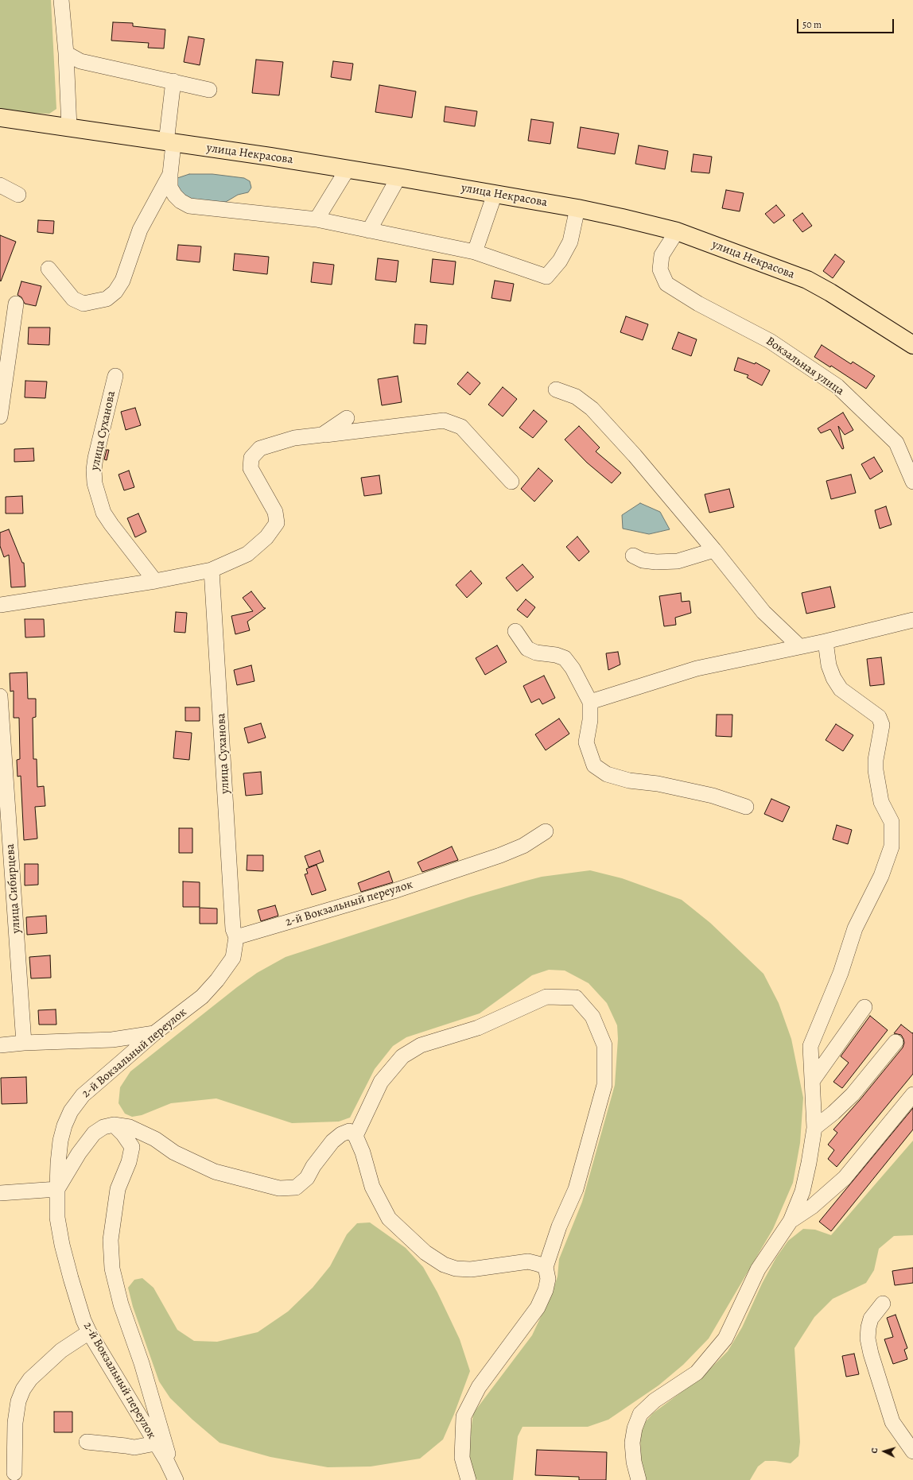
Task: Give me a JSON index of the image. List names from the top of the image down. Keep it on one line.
{"streets":{"main road":["улица Некрасова"],"street":["Вокзальная улица","улица Суханова","улица Сибирцева","2-й Вокзальный переулок"]},"crossings":[["улица Некрасова","Вокзальная улица"],["улица Суханова","2-й Вокзальный переулок"]],"scale_bar":"50 m","north":"left"}
